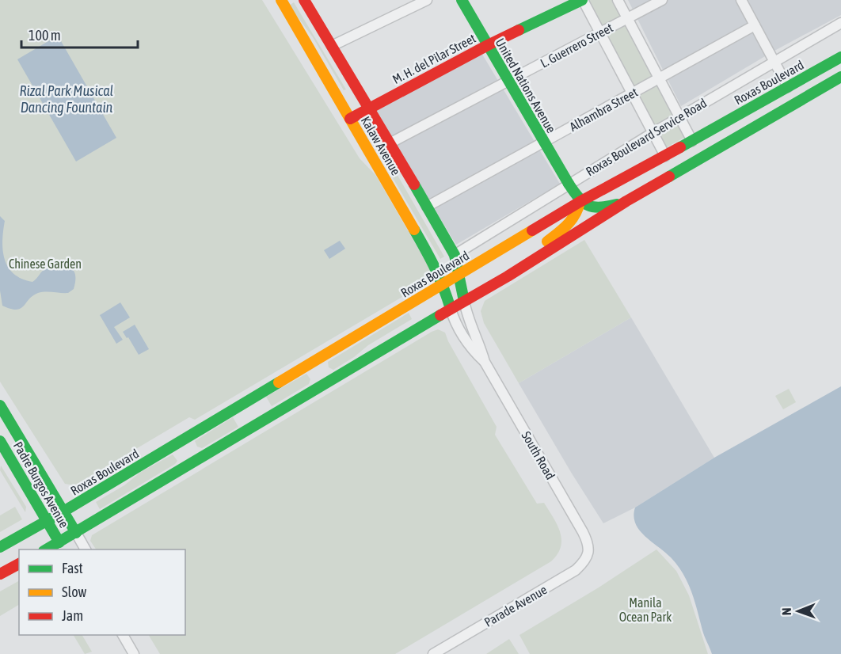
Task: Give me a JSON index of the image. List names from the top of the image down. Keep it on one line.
{"streets":{"main road":["M. H. del Pilar Street","Roxas Boulevard","United Nations Avenue","Kalaw Avenue","Padre Burgos Avenue"],"street":["L. Guerrero Street","Alhambra Street","Roxas Boulevard Service Road","South Road","Parade Avenue"]},"crossings":[["L. Guerrero Street","United Nations Avenue"],["L. Guerrero Street","Kalaw Avenue"],["M. H. del Pilar Street","United Nations Avenue"],["M. H. del Pilar Street","Kalaw Avenue"],["Roxas Boulevard","United Nations Avenue"],["Roxas Boulevard","Kalaw Avenue"],["Roxas Boulevard","South Road"],["Roxas Boulevard","Padre Burgos Avenue"],["United Nations Avenue","Alhambra Street"],["United Nations Avenue","Roxas Boulevard Service Road"],["Alhambra Street","Kalaw Avenue"],["Roxas Boulevard Service Road","Kalaw Avenue"],["Kalaw Avenue","South Road"],["South Road","Parade Avenue"]],"water":["Rizal Park Musical Dancing Fountain"],"parks":["Chinese Garden","Manila Ocean Park"],"legend":["Fast","Slow","Jam"],"scale_bar":"100 m","north":"left"}
